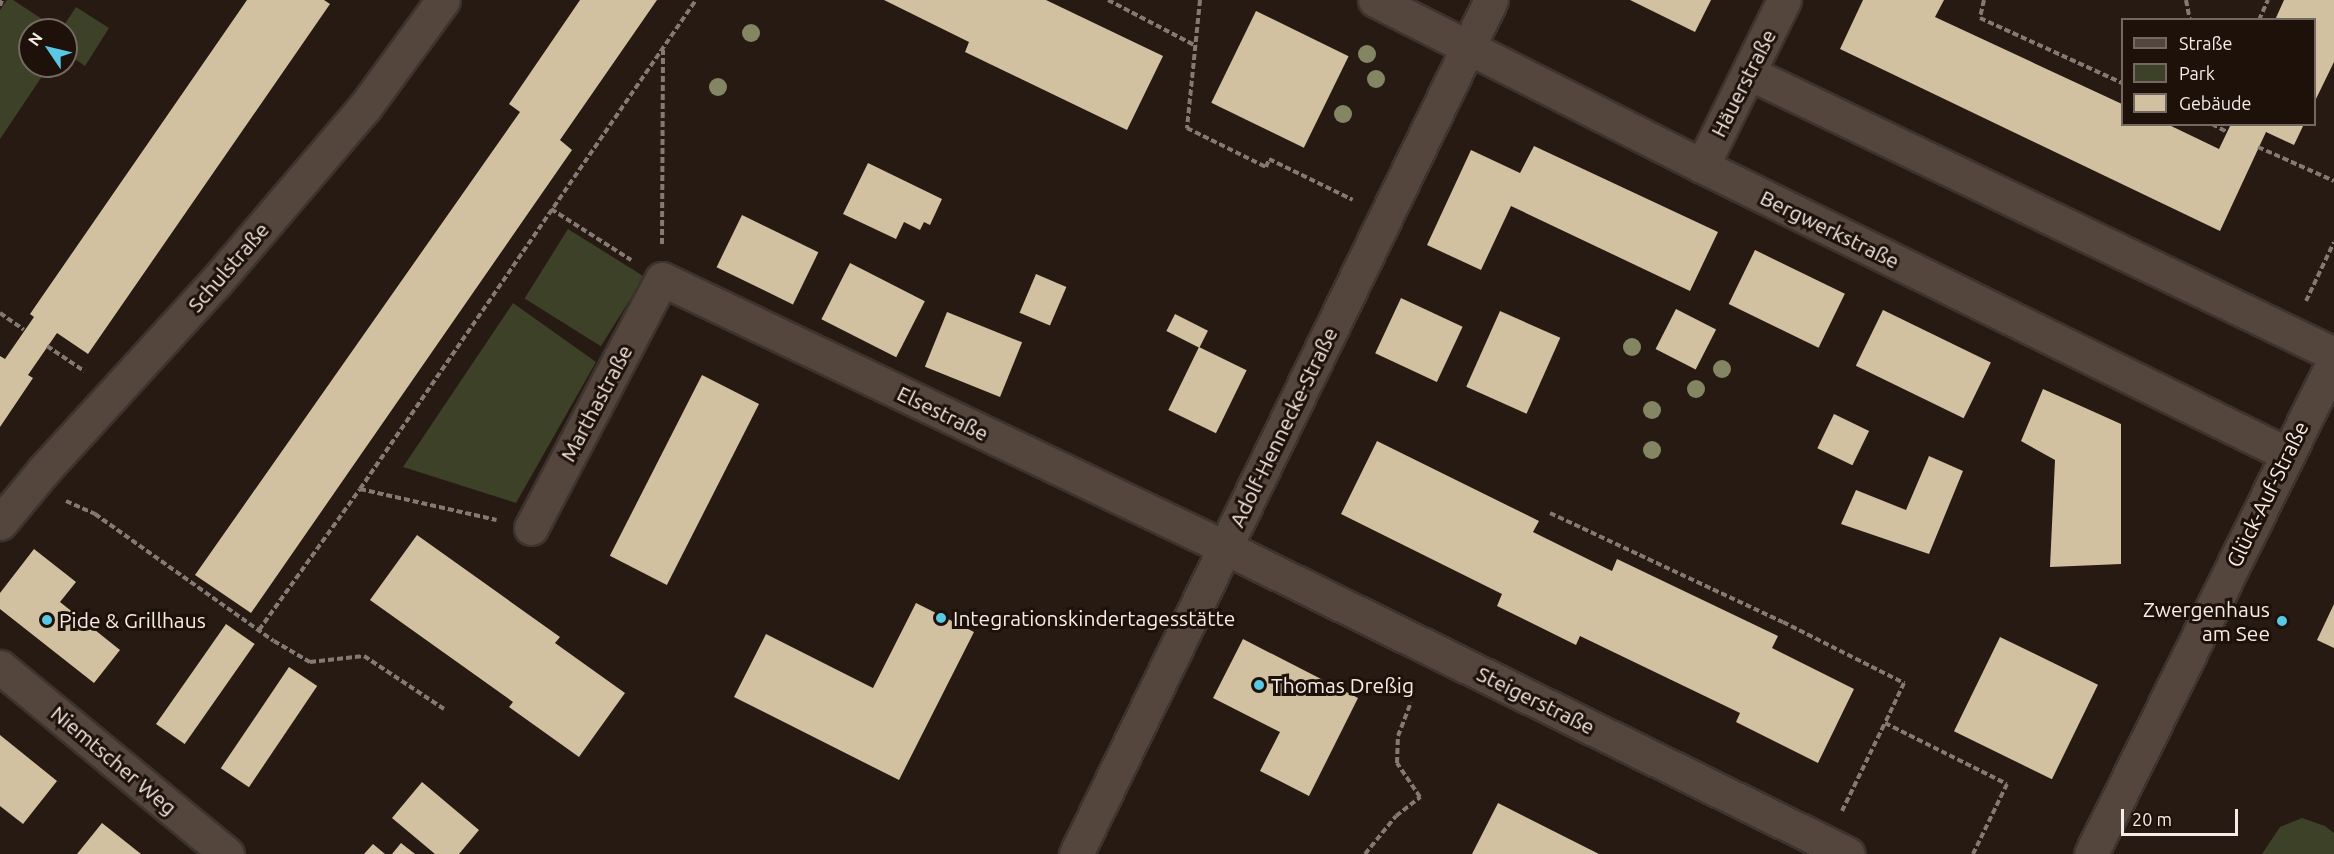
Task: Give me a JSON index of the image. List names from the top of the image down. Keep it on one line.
{"streets":{"street":["Häuerstraße","Bergwerkstraße","Schulstraße","Marthastraße","Elsestraße","Adolf-Hennecke-Straße","Glück-Auf-Straße","Steigerstraße","Niemtscher Weg"]},"crossings":[["Häuerstraße","Bergwerkstraße"],["Bergwerkstraße","Adolf-Hennecke-Straße"],["Bergwerkstraße","Glück-Auf-Straße"],["Marthastraße","Elsestraße"],["Elsestraße","Adolf-Hennecke-Straße"],["Elsestraße","Steigerstraße"],["Adolf-Hennecke-Straße","Steigerstraße"]],"places":["Integrationskindertagesstätte","Pide & Grillhaus","Zwergenhaus am See","Thomas Dreßig"],"legend":["Straße","Park","Gebäude"],"scale_bar":"20 m","north":"top left"}
